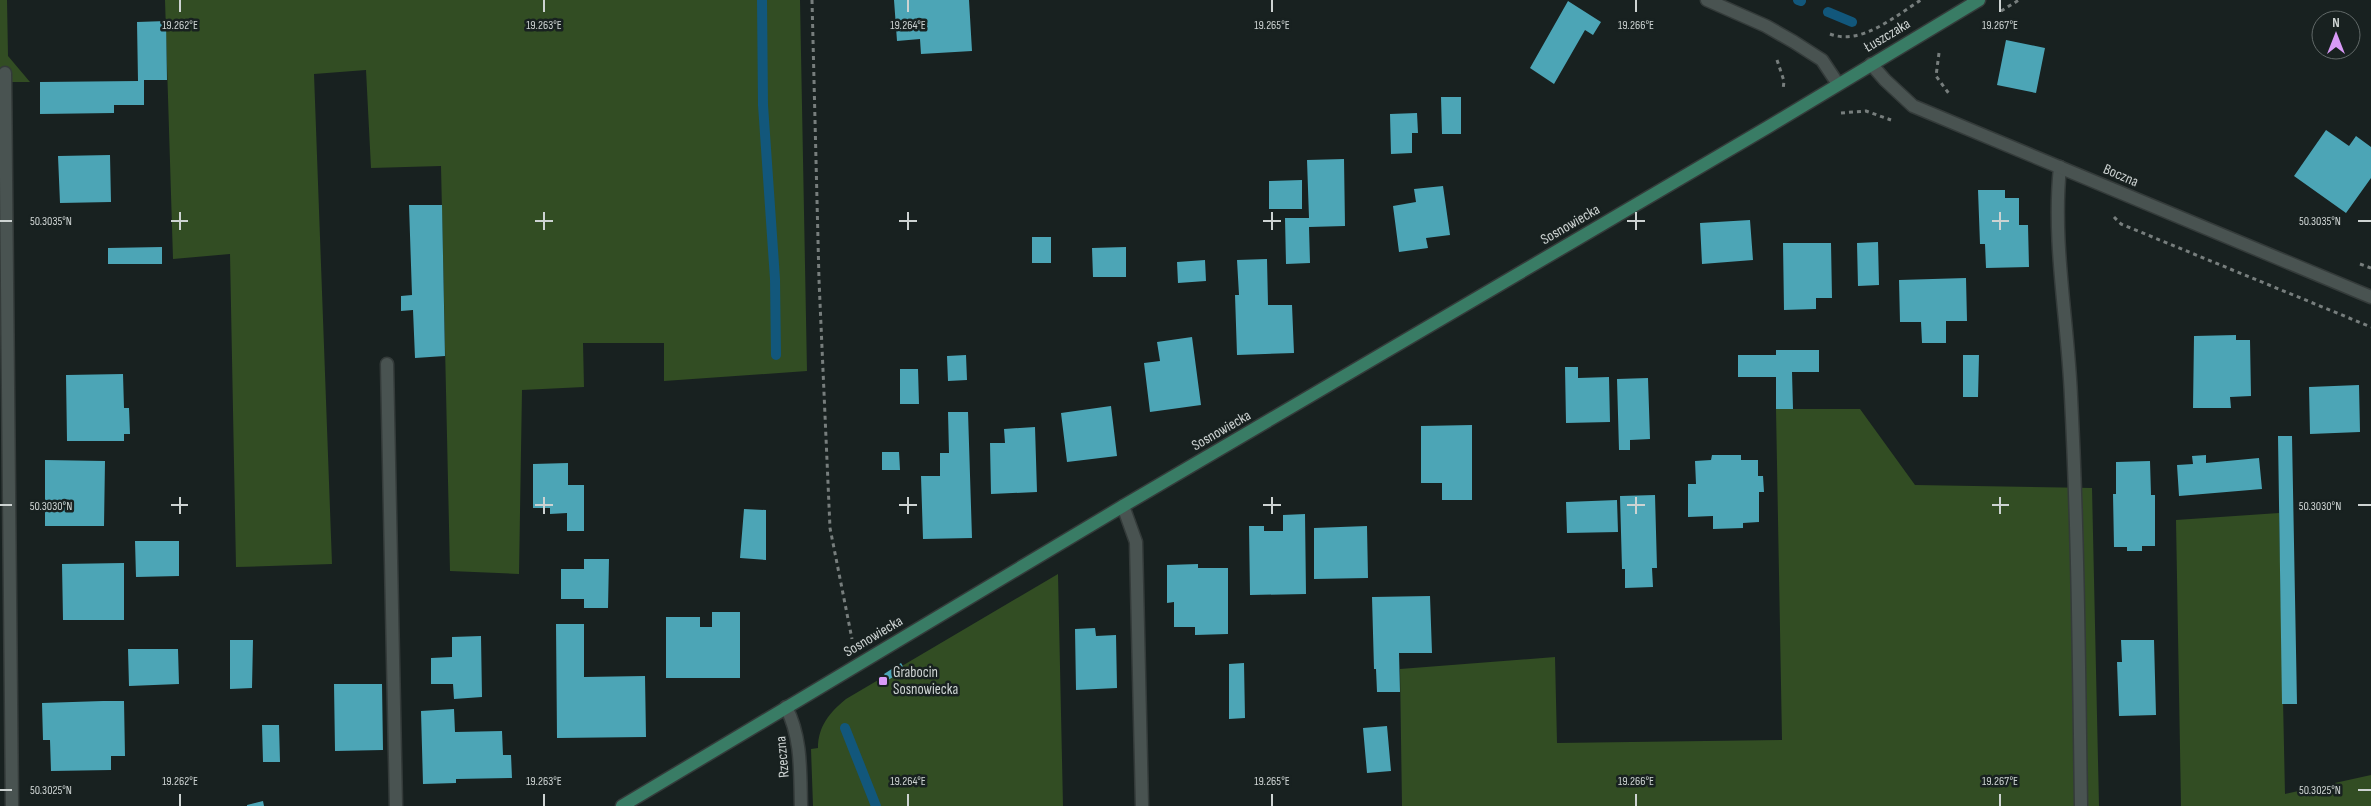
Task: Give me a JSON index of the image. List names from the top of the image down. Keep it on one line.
{"streets":{"street":["Łuszczaka","Boczna","Sosnowiecka","Rzeczna"]},"crossings":[["Łuszczaka","Boczna"],["Łuszczaka","Sosnowiecka"],["Sosnowiecka","Rzeczna"]],"places":{"transit":["Grabocin Sosnowiecka"]},"north":"top","coordinates":["19.262°E","19.263°E","19.264°E","19.265°E","19.266°E","19.267°E","50.3035°N","50.3030°N","50.3025°N"]}
